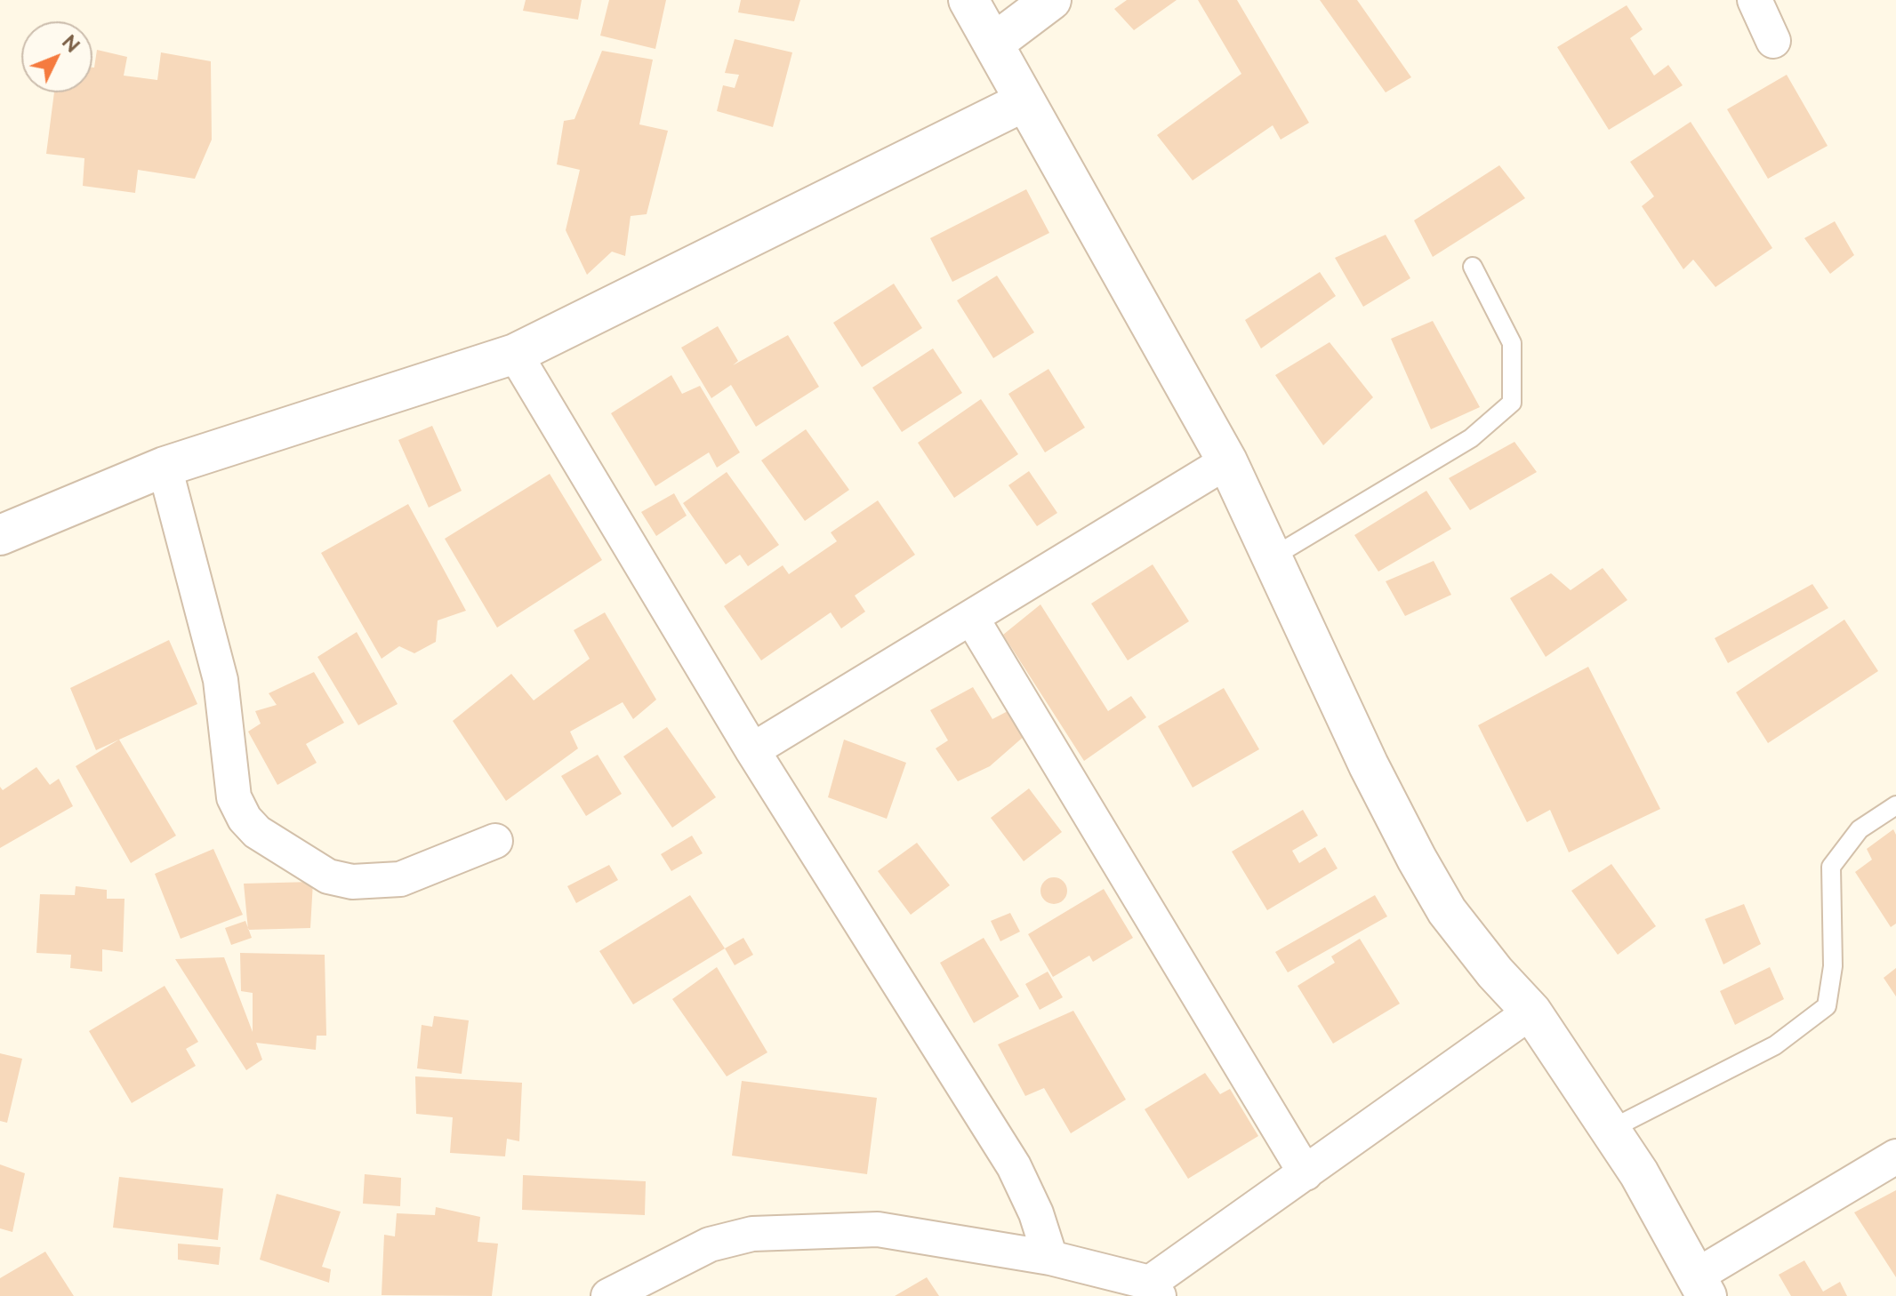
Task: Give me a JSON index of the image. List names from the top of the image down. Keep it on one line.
{"north":"top right"}
